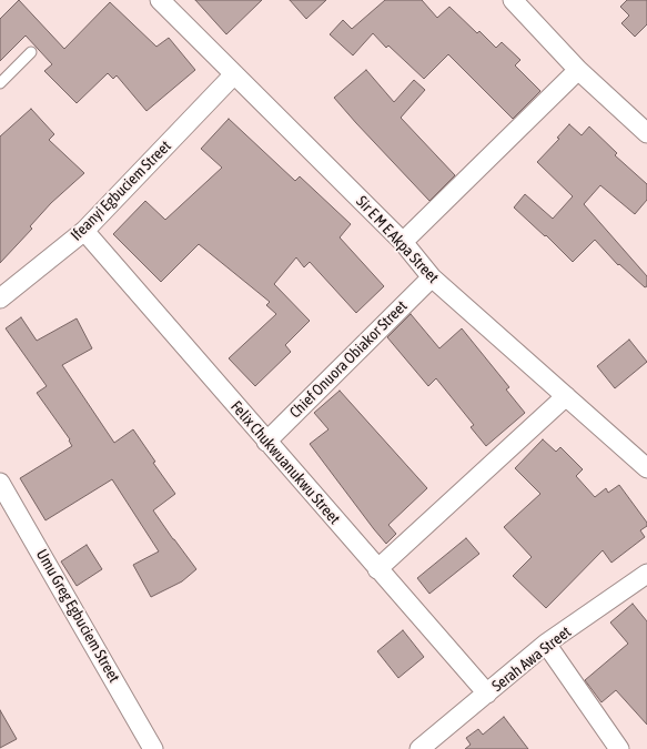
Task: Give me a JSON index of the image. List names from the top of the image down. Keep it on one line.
{"streets":{"street":["Ifeanyi Egbuciem Street","Sir E M E Akpa Street","Chief Onuora Obiakor Street","Felix Chukwuanukwu Street","Umu Greg Egbuciem Street","Serah Awa Street"]},"crossings":[["Ifeanyi Egbuciem Street","Sir E M E Akpa Street"],["Ifeanyi Egbuciem Street","Felix Chukwuanukwu Street"],["Sir E M E Akpa Street","Chief Onuora Obiakor Street"],["Chief Onuora Obiakor Street","Felix Chukwuanukwu Street"],["Felix Chukwuanukwu Street","Serah Awa Street"]]}
